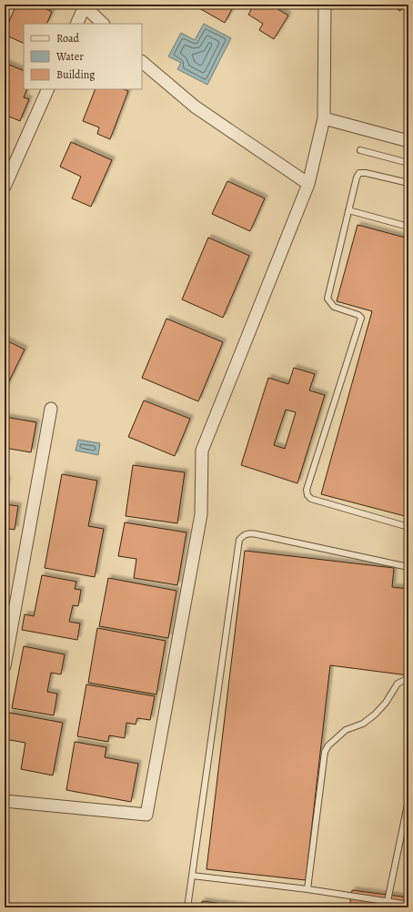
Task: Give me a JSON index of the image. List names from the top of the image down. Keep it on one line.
{"legend":["Road","Water","Building"]}
